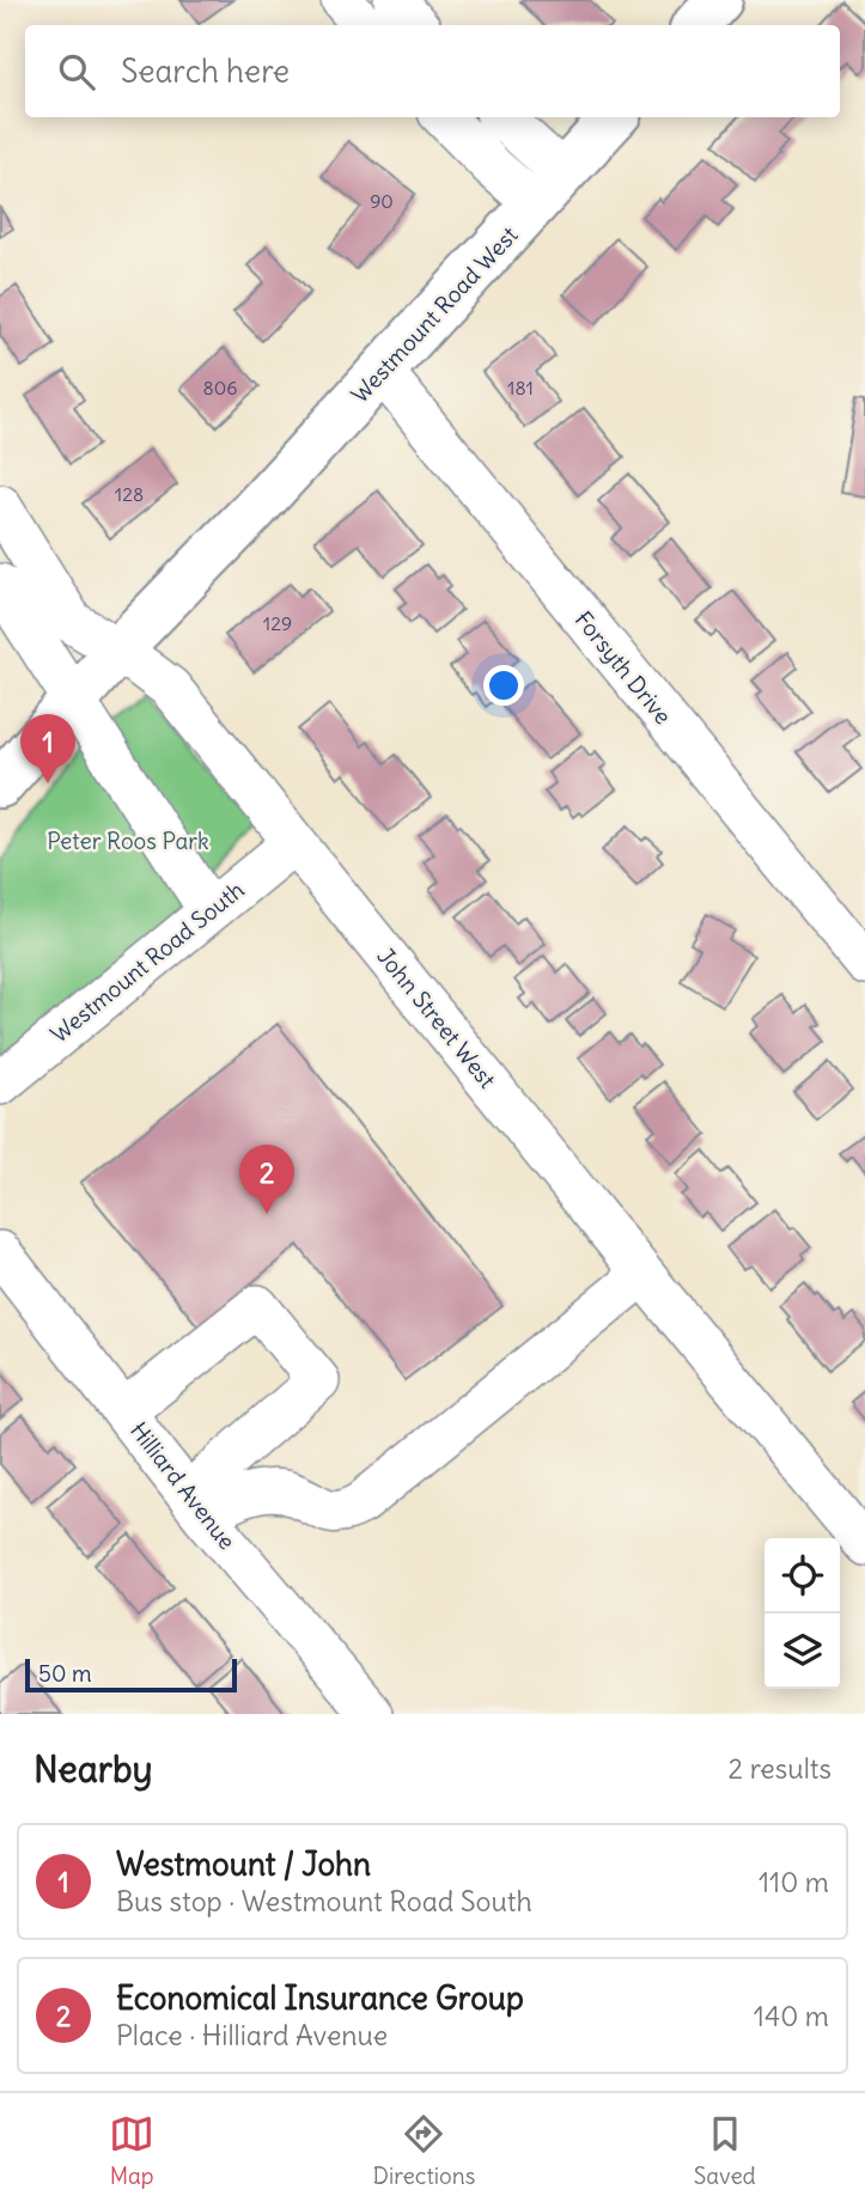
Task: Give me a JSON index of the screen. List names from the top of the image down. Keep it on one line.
{"streets":{"main road":["Westmount Road West"],"street":["Forsyth Drive","Westmount Road South","John Street West","Hilliard Avenue"]},"crossings":[["Westmount Road West","Forsyth Drive"],["Westmount Road West","John Street West"],["Westmount Road South","John Street West"]],"parks":["Peter Roos Park"],"house_numbers":["90","806","181","128","129"],"scale_bar":"50 m","page":{"search":"Search here","pins":["1","2"],"scale":"50 m","heading":["Nearby","2 results"],"list":[{"mark":"1","name":"Westmount / John","note":"Bus stop · Westmount Road South","value":"110 m"},{"mark":"2","name":"Economical Insurance Group","note":"Place · Hilliard Avenue","value":"140 m"}],"nav":["Map","Directions","Saved"]}}
